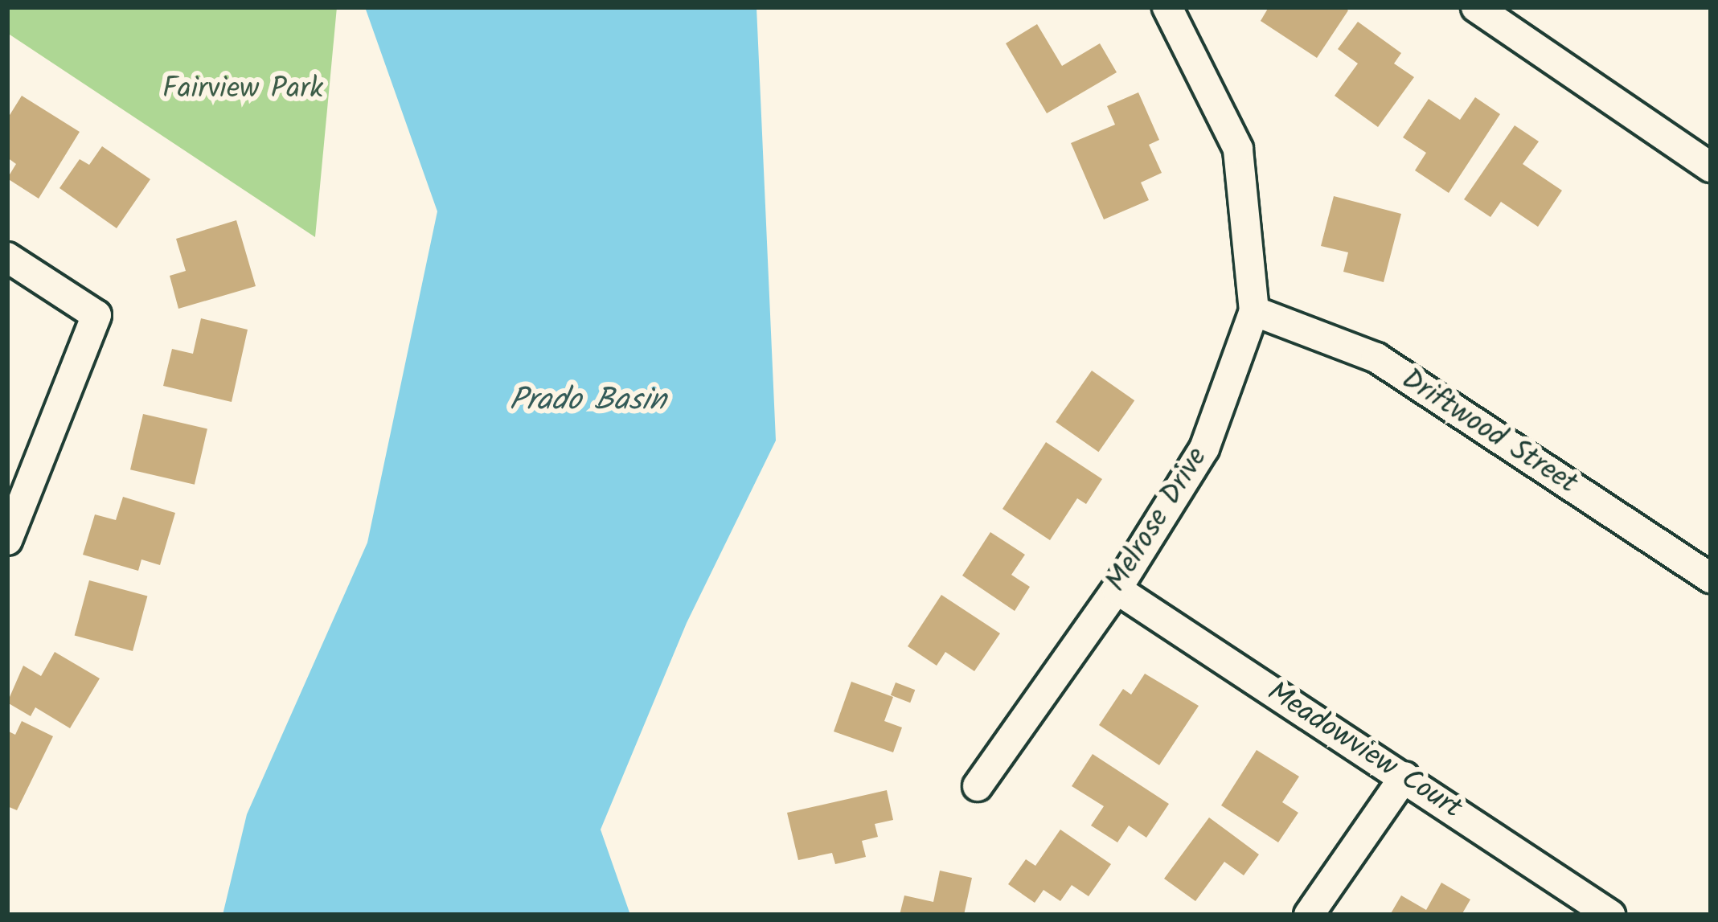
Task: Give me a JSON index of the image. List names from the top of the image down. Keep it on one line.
{"streets":{"street":["Driftwood Street","Melrose Drive","Meadowview Court"]},"crossings":[["Driftwood Street","Melrose Drive"],["Melrose Drive","Meadowview Court"]],"water":["Prado Basin"],"parks":["Fairview Park"]}
